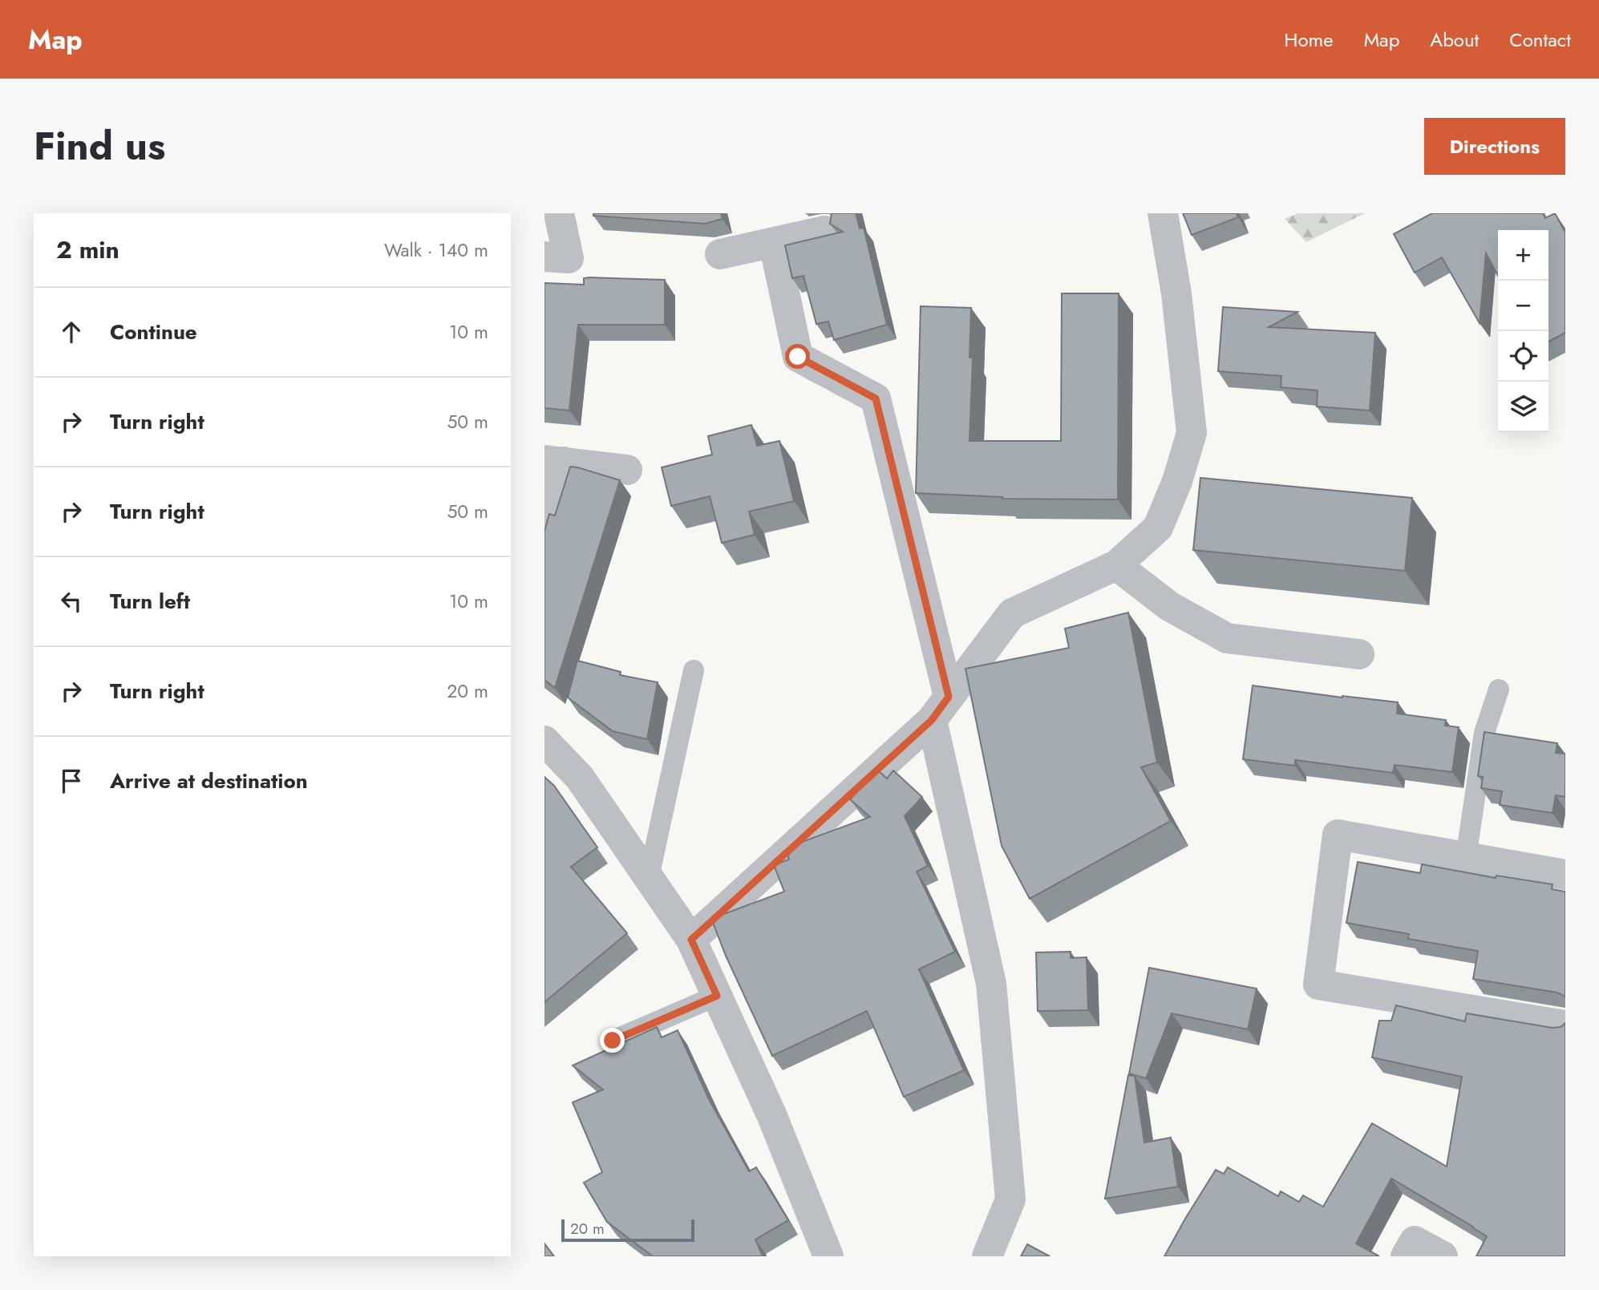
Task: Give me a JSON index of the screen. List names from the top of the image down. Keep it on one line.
{"scale_bar":"20 m","page":{"header":"Map","nav":["Home","Map","About","Contact"],"title":"Find us","buttons":"Directions","heading":["2 min","Walk · 140 m"],"map_buttons":["+","−"],"list":[["Continue","10 m"],["Turn right","50 m"],["Turn right","50 m"],["Turn left","10 m"],["Turn right","20 m"],"Arrive at destination"],"scale":"20 m"}}
